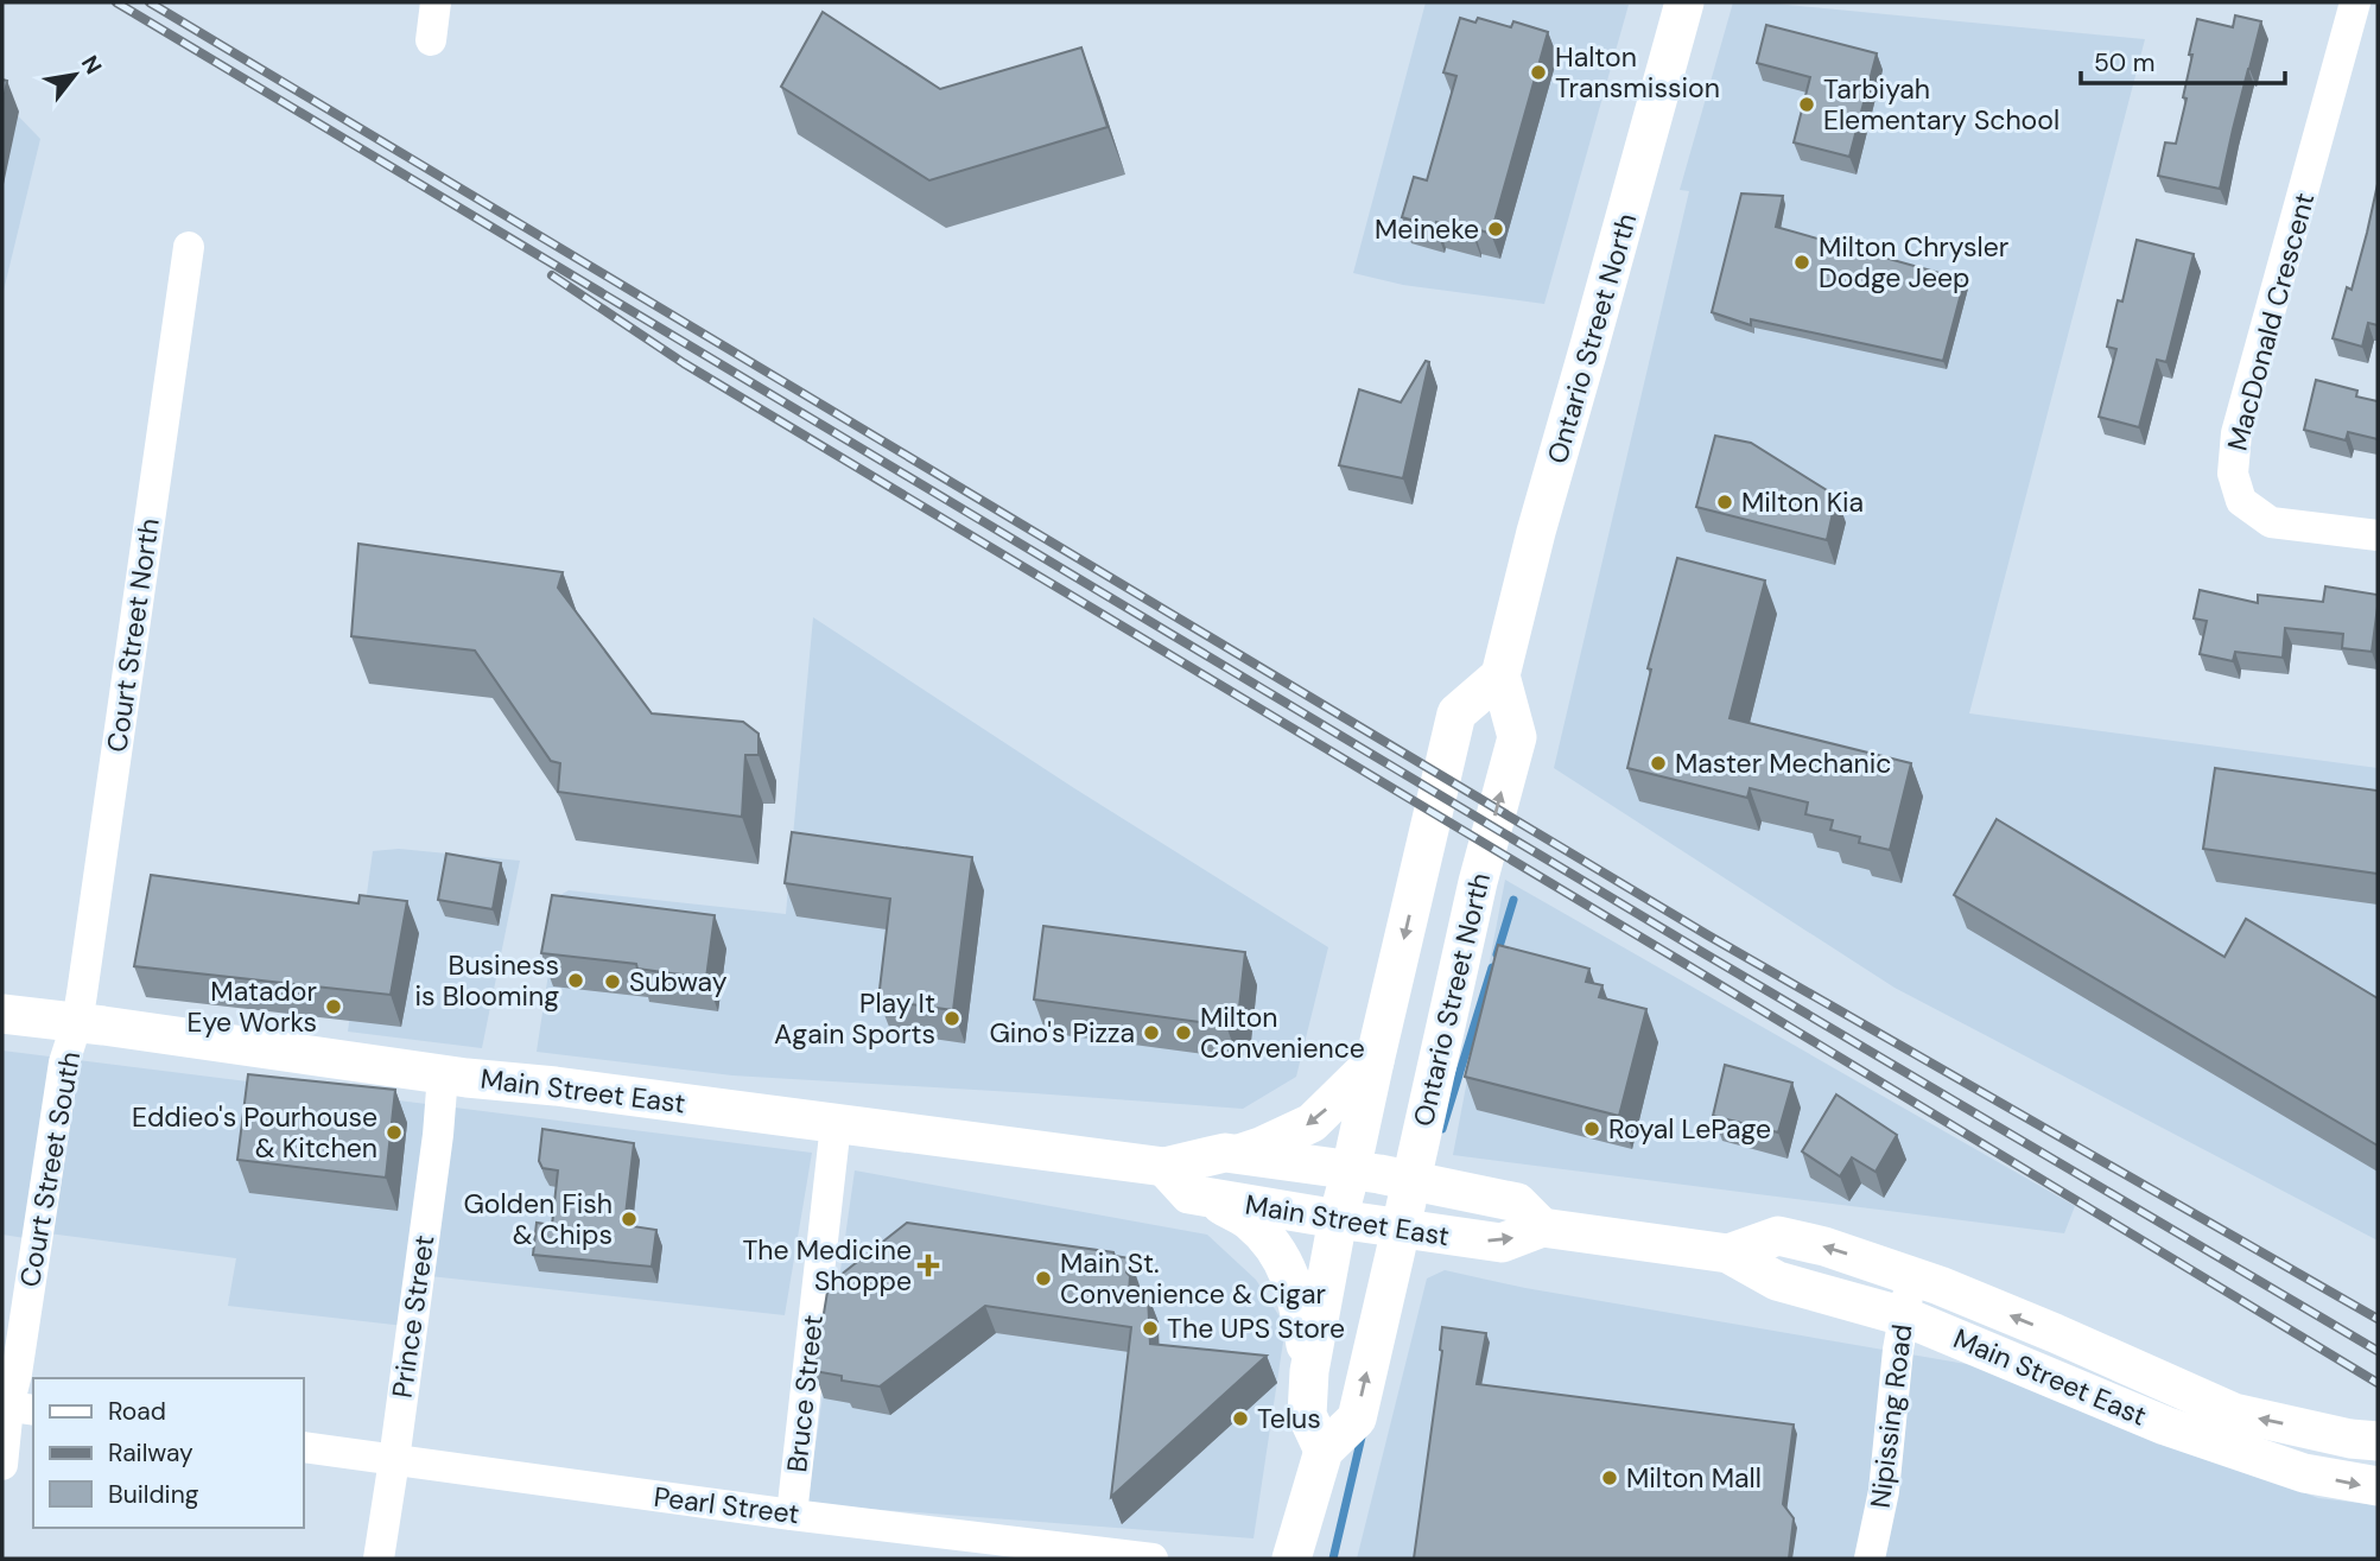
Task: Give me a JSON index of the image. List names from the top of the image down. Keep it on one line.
{"streets":{"main road":["Ontario Street North","Main Street East"],"street":["MacDonald Crescent","Court Street North","Court Street South","Prince Street","Bruce Street","Nipissing Road","Pearl Street"]},"crossings":[["Ontario Street North","Main Street East"],["Court Street North","Main Street East"],["Court Street North","Court Street South"],["Main Street East","Court Street South"],["Main Street East","Prince Street"],["Main Street East","Bruce Street"],["Main Street East","Nipissing Road"],["Prince Street","Pearl Street"],["Bruce Street","Pearl Street"]],"places":{"other":["Halton Transmission","Tarbiyah Elementary School","Meineke","Milton Chrysler Dodge Jeep","Milton Kia","Master Mechanic","Business is Blooming","Subway","Matador Eye Works","Play It Again Sports","Gino's Pizza","Milton Convenience","Royal LePage","Eddieo's Pourhouse & Kitchen","Golden Fish & Chips","Main St. Convenience & Cigar","The UPS Store","Telus","Milton Mall"],"health":["The Medicine Shoppe"]},"legend":["Road","Railway","Building"],"scale_bar":"50 m","north":"top right"}
